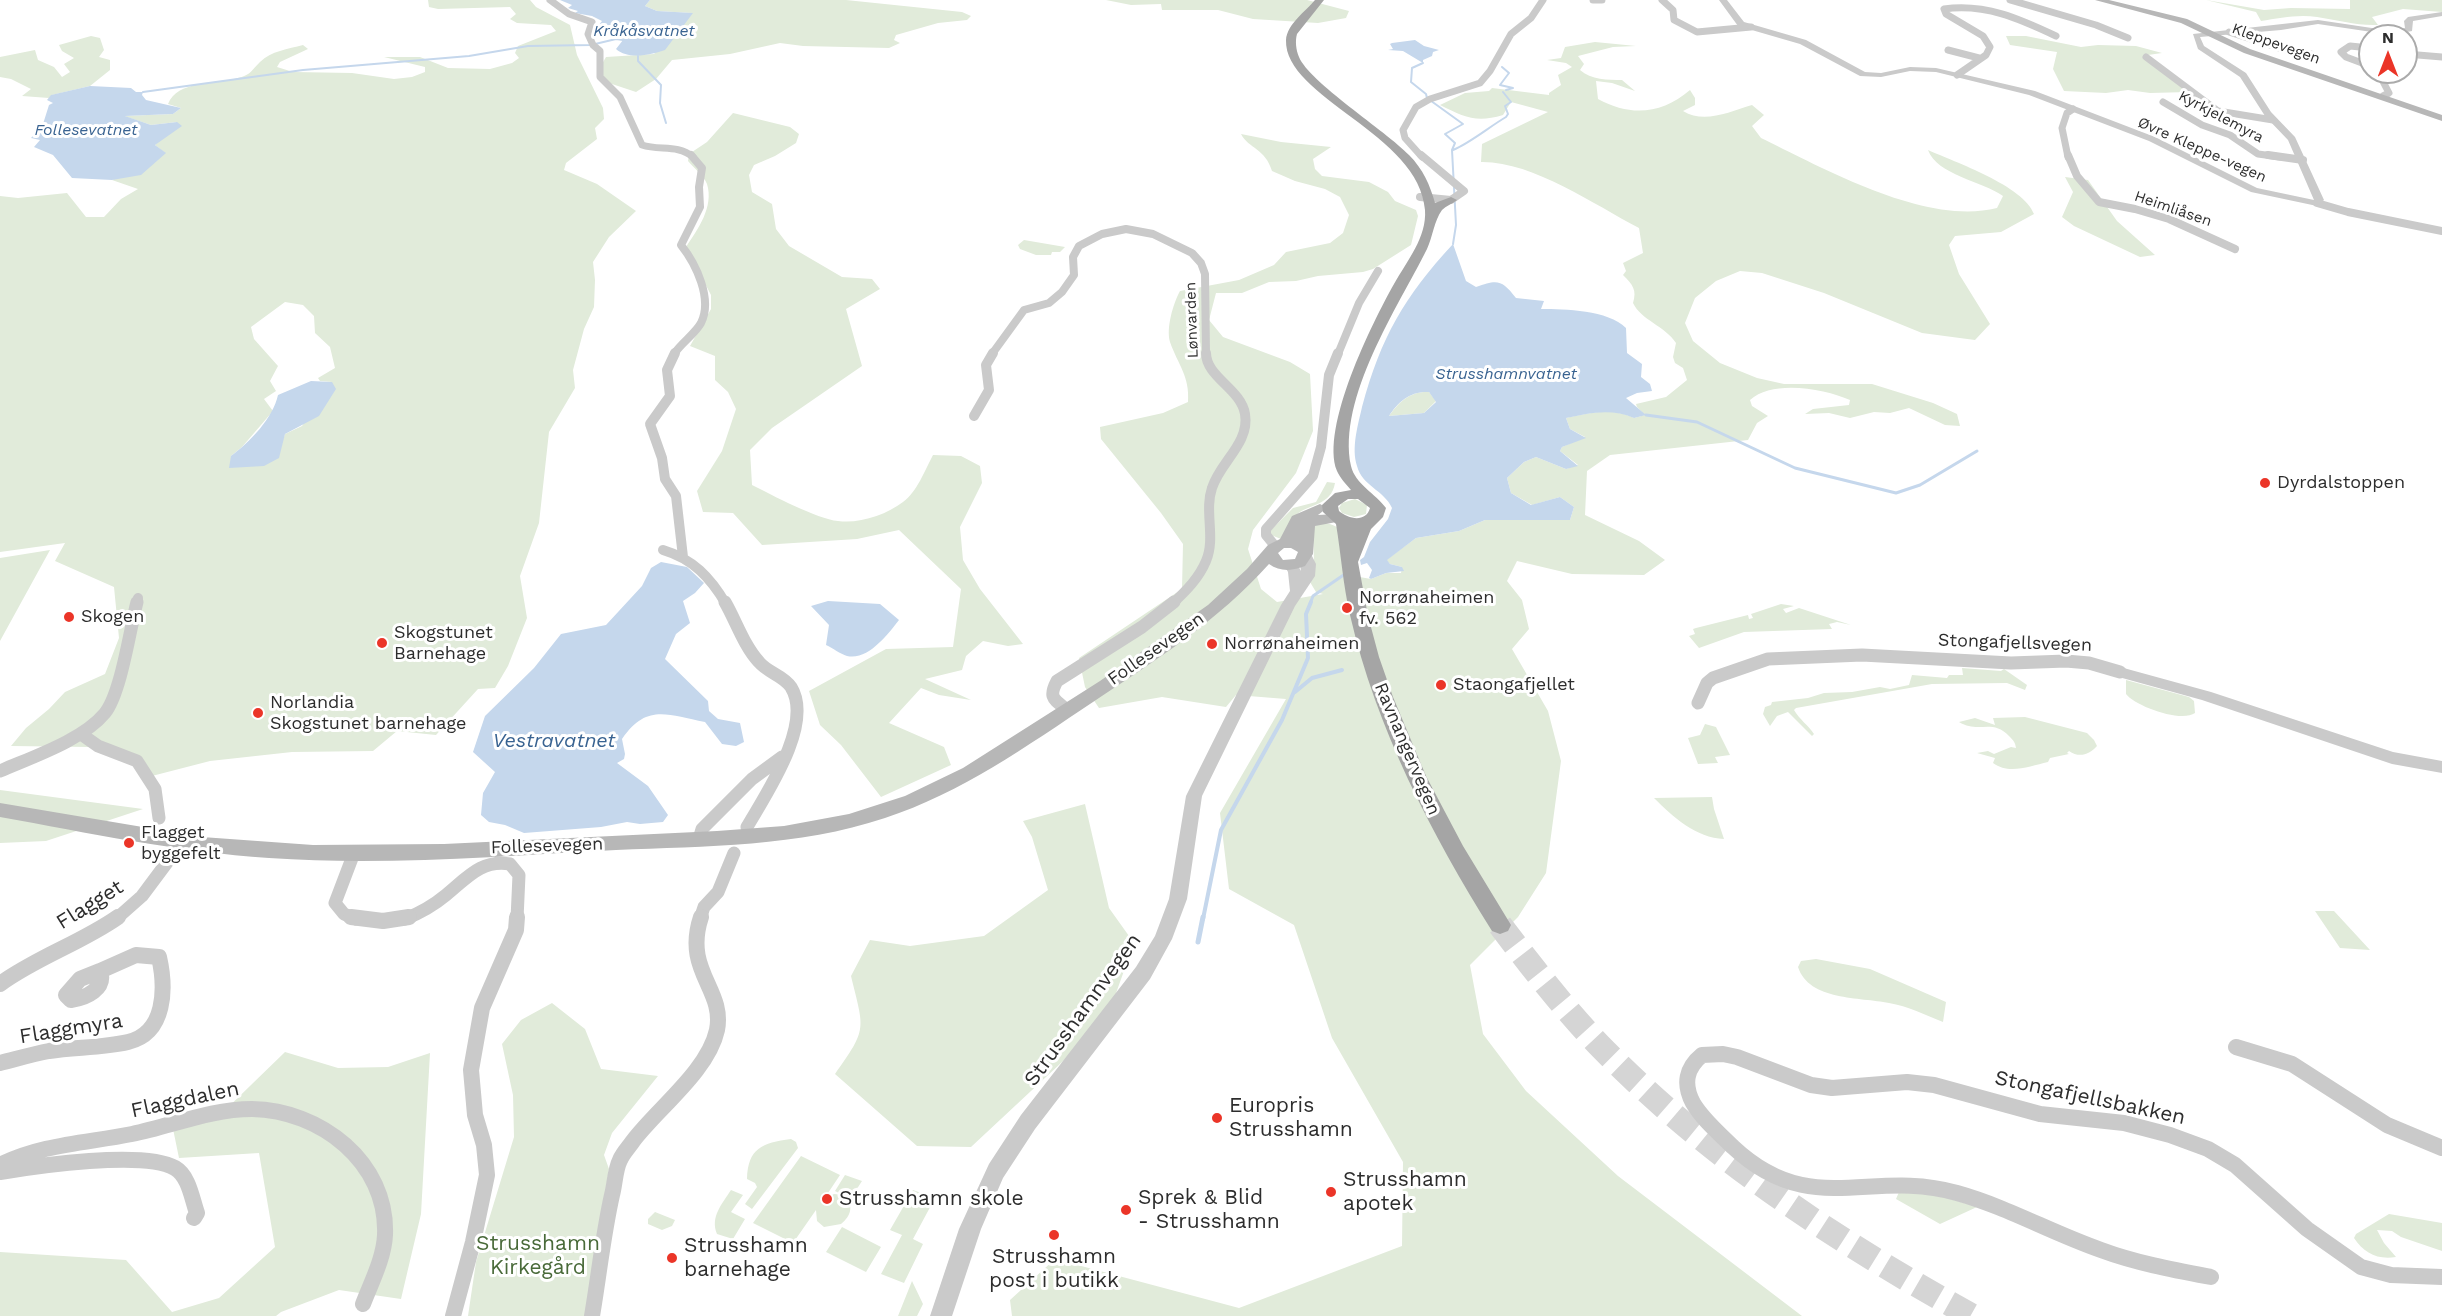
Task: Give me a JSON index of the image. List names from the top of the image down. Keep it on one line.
{"streets":{"main road":["Kleppevegen","Follesevegen","Ravnangervegen"],"street":["Kyrkjelemyra","Øvre Kleppe-vegen","Heimliåsen","Lønvarden","Stongafjellsvegen","Flagget","Strusshamnvegen","Flaggmyra","Stongafjellsbakken","Flaggdalen"]},"crossings":[["Øvre Kleppe-vegen","Heimliåsen"],["Lønvarden","Follesevegen"],["Follesevegen","Ravnangervegen"],["Follesevegen","Flagget"],["Follesevegen","Strusshamnvegen"]],"water":["Kråkåsvatnet","Follesevatnet","Strusshamnvatnet","Vestravatnet"],"parks":["Strusshamn Kirkegård"],"places":["Dyrdalstoppen","Norrønaheimen fv. 562","Skogen","Skogstunet Barnehage","Norrønaheimen","Staongafjellet","Norlandia Skogstunet barnehage","Flagget byggefelt","Europris Strusshamn","Strusshamn apotek","Strusshamn skole","Sprek & Blid - Strusshamn","Strusshamn post i butikk","Strusshamn barnehage"],"north":"top"}
